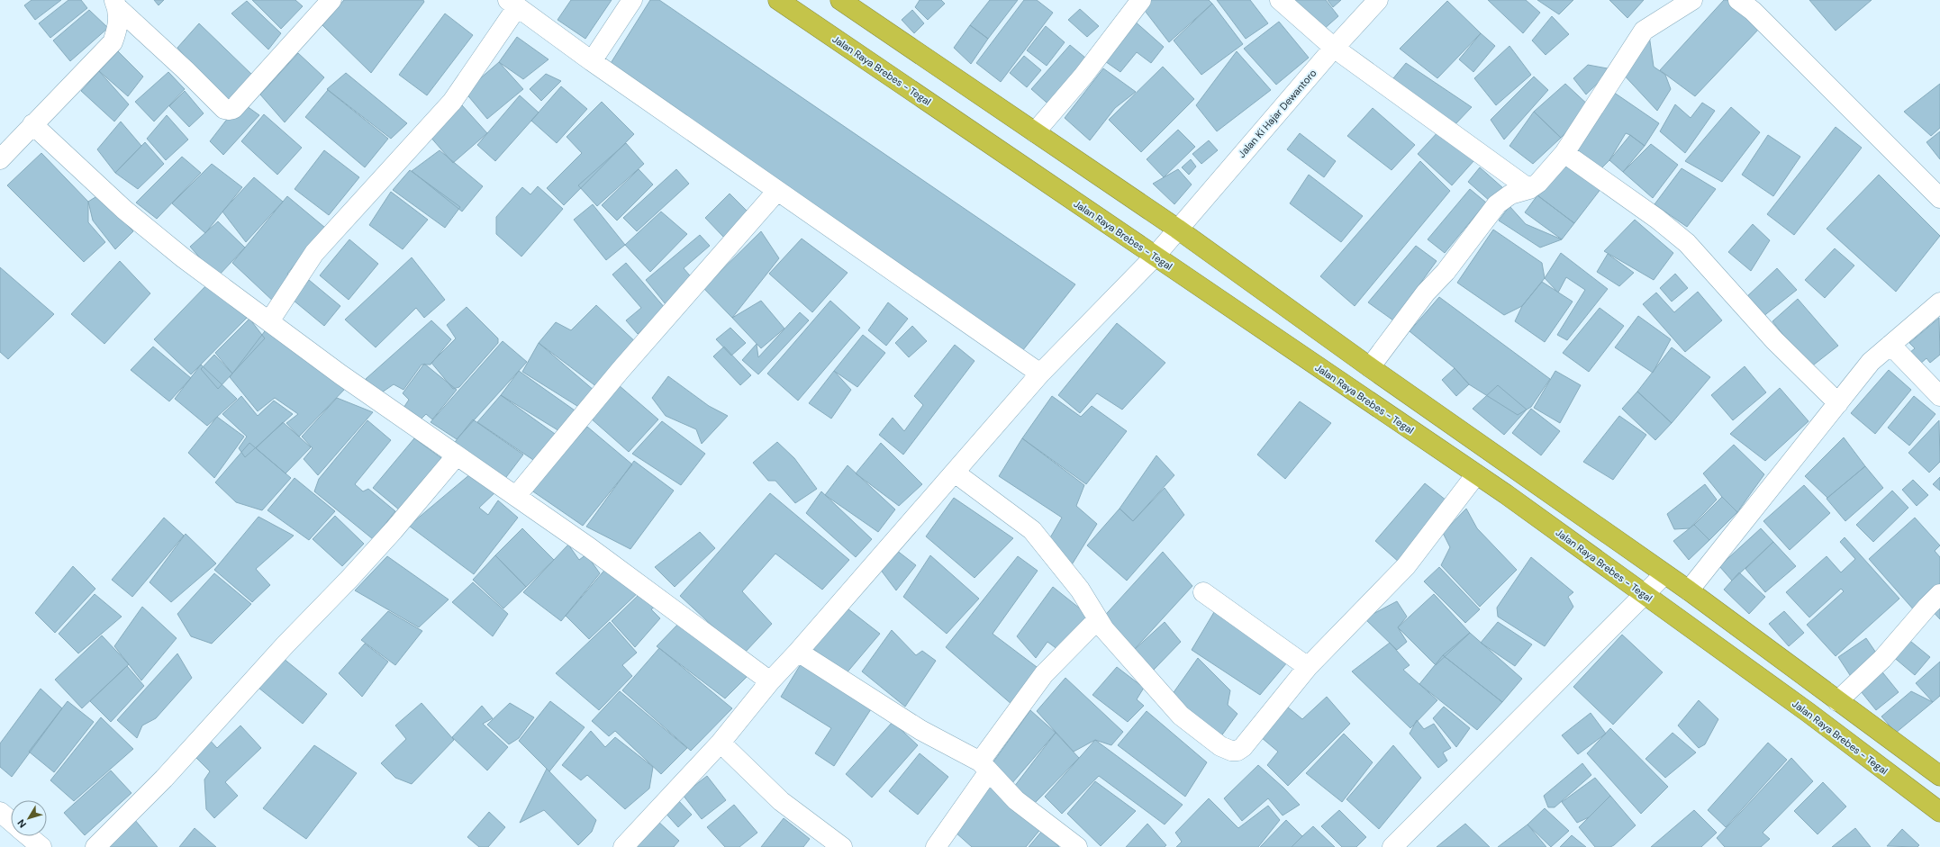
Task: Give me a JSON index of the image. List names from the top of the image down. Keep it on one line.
{"streets":{"highway":["Jalan Raya Brebes - Tegal"],"street":["Jalan Ki Hajar Dewantoro"]},"crossings":[["Jalan Raya Brebes - Tegal","Jalan Ki Hajar Dewantoro"]],"north":"bottom left"}
